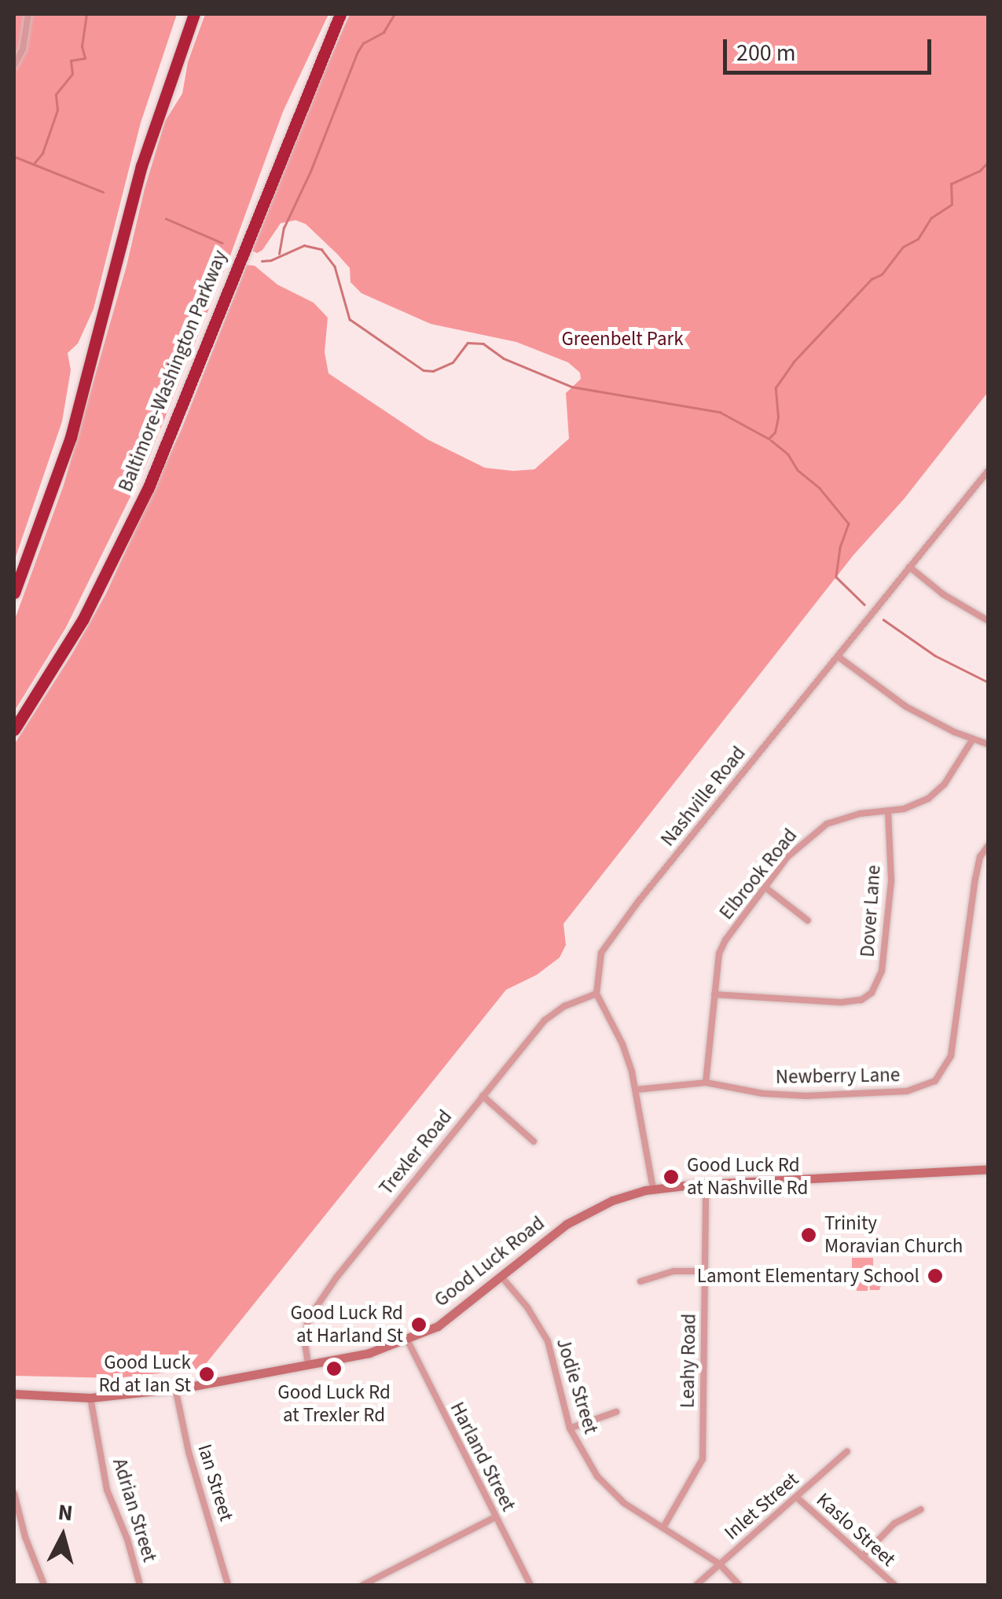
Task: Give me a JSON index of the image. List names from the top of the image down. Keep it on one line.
{"streets":{"highway":["Baltimore-Washington Parkway"],"main road":["Good Luck Road"],"street":["Nashville Road","Elbrook Road","Dover Lane","Newberry Lane","Trexler Road","Leahy Road","Jodie Street","Harland Street","Ian Street","Inlet Street","Adrian Street","Kaslo Street"]},"crossings":[["Nashville Road","Trexler Road"],["Elbrook Road","Dover Lane"],["Elbrook Road","Newberry Lane"],["Trexler Road","Good Luck Road"],["Good Luck Road","Leahy Road"],["Good Luck Road","Jodie Street"],["Good Luck Road","Harland Street"],["Good Luck Road","Ian Street"],["Good Luck Road","Adrian Street"],["Leahy Road","Jodie Street"],["Jodie Street","Inlet Street"],["Inlet Street","Kaslo Street"]],"parks":["Greenbelt Park"],"places":["Good Luck Rd at Nashville Rd","Trinity Moravian Church","Lamont Elementary School","Good Luck Rd at Harland St","Good Luck Rd at Trexler Rd","Good Luck Rd at Ian St"],"scale_bar":"200 m","north":"top"}
